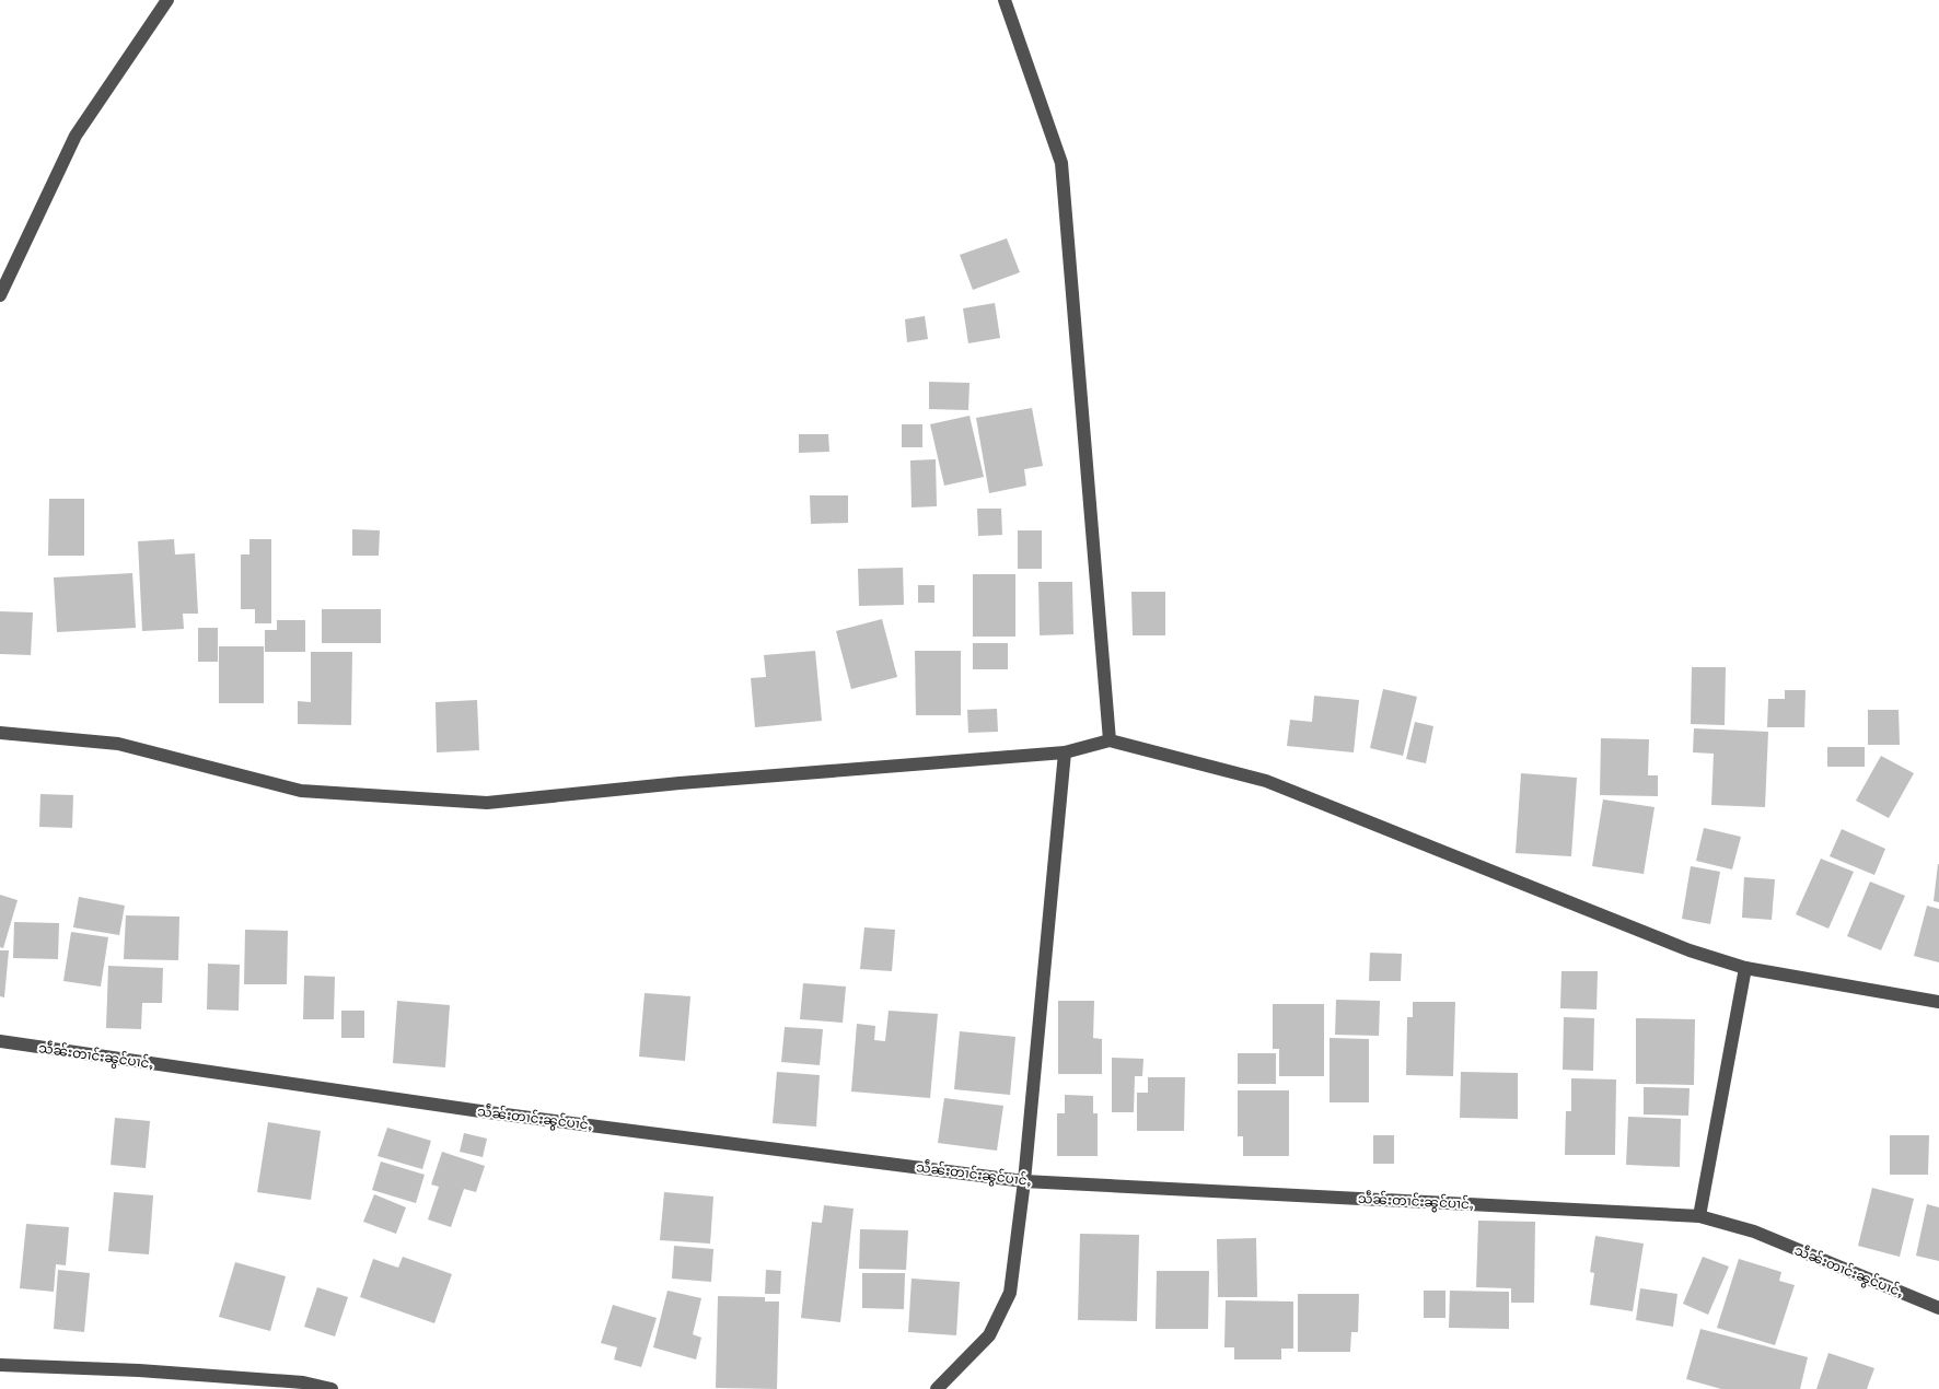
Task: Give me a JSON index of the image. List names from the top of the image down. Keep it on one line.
{"streets":{"street":["သဵၼ်းတၢင်းၼွင်ပၢင်ႇ"]}}
